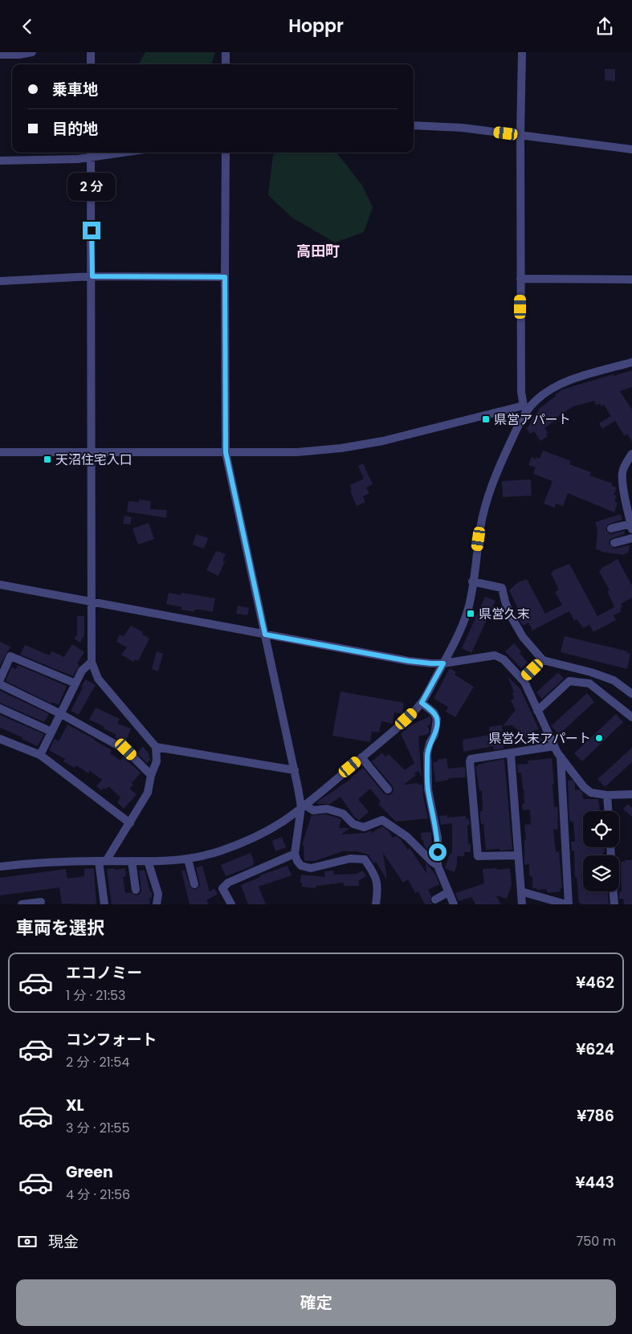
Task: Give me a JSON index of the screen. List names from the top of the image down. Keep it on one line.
{"districts":["高田町"],"places":{"transit":["県営アパート","天沼住宅入口","県営久末"],"other":["県営久末アパート"]},"page":{"header":"Hoppr","banner":["乗車地","目的地"],"bubble":"2 分","heading":"車両を選択","list":[{"name":"エコノミー","note":"1 分 · 21:53","value":"¥462"},{"name":"コンフォート","note":"2 分 · 21:54","value":"¥624"},{"name":"XL","note":"3 分 · 21:55","value":"¥786"},{"name":"Green","note":"4 分 · 21:56","value":"¥443"}],"pay":["現金","750 m"],"buttons":"確定"}}
